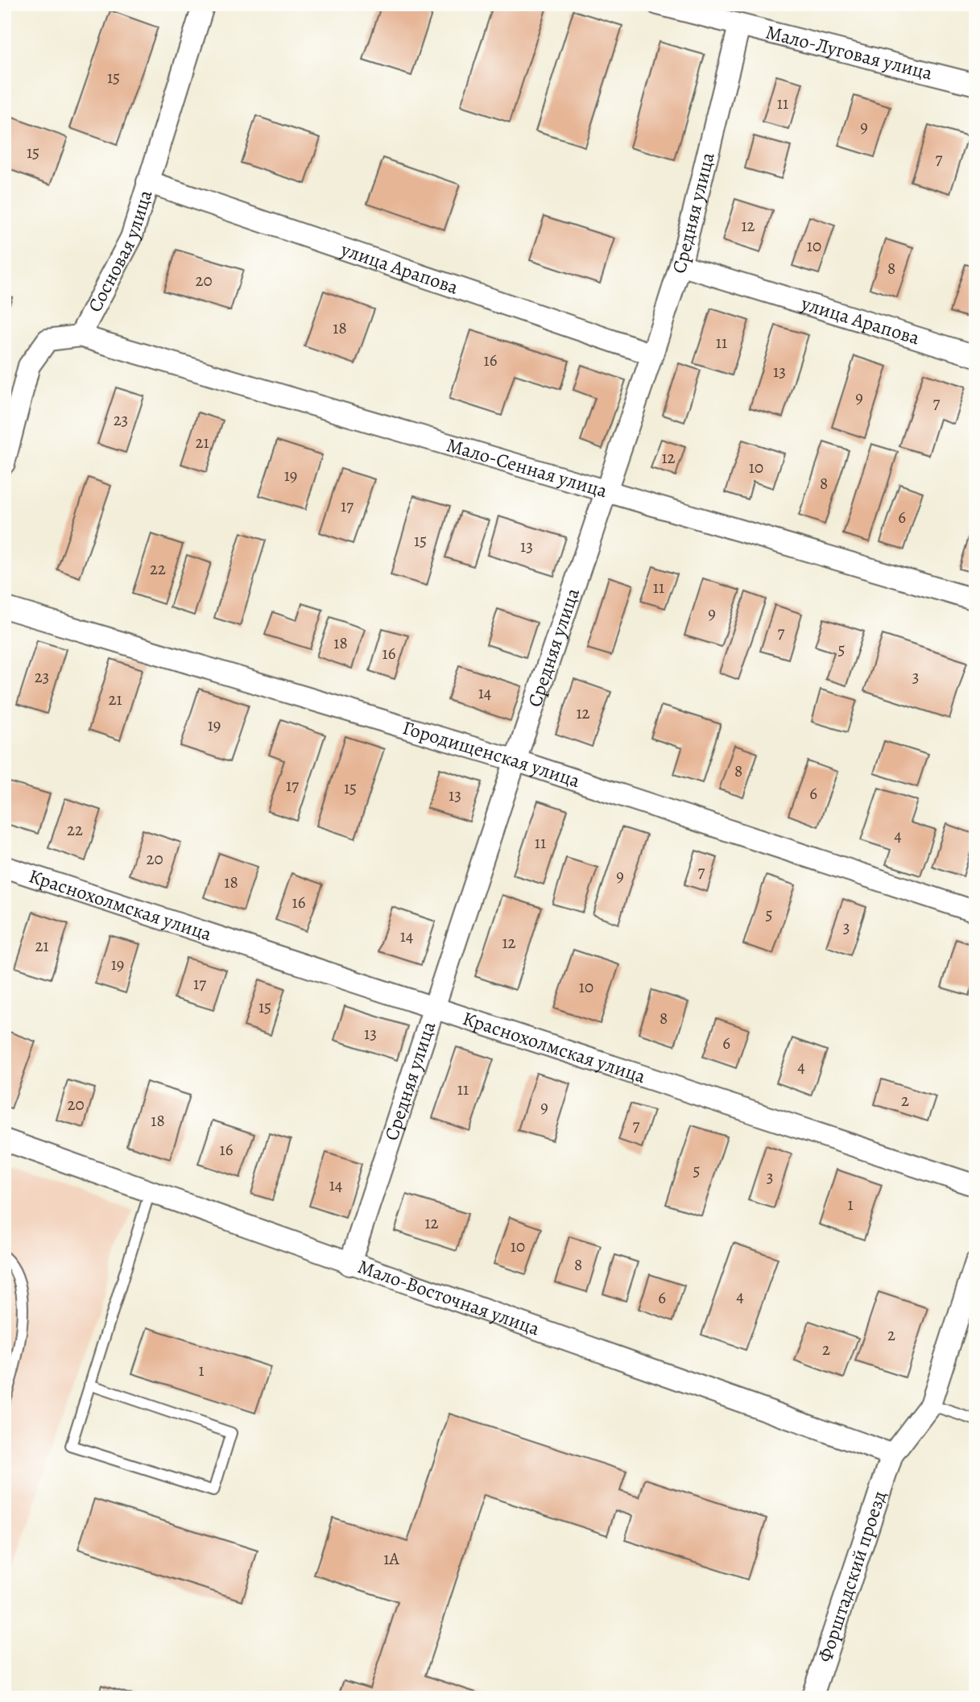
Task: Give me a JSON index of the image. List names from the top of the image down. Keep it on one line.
{"streets":{"street":["Мало-Луговая улица","Средняя улица","Сосновая улица","улица Арапова","Мало-Сенная улица","Городищенская улица","Краснохолмская улица","Мало-Восточная улица","Форштадский проезд"]},"crossings":[["Мало-Луговая улица","Средняя улица"],["Средняя улица","улица Арапова"],["Средняя улица","Мало-Сенная улица"],["Средняя улица","Городищенская улица"],["Средняя улица","Краснохолмская улица"],["Средняя улица","Мало-Восточная улица"],["Сосновая улица","улица Арапова"],["Сосновая улица","Мало-Сенная улица"],["Мало-Восточная улица","Форштадский проезд"]],"house_numbers":["15","11","9","15","7","12","10","8","20","18","11","16","13","9","7","23","21","12","10","19","8","17","6","15","13","22","11","9","7","18","5","16","23","3","14","21","12","19","8","17","15","6","13","22","4","11","20","7","9","18","16","5","3","14","12","21","19","17","10","15","8","13","6","4","11","2","20","9","18","7","16","5","3","14","1","12","10","8","4","6","2","2","1","1А"]}
